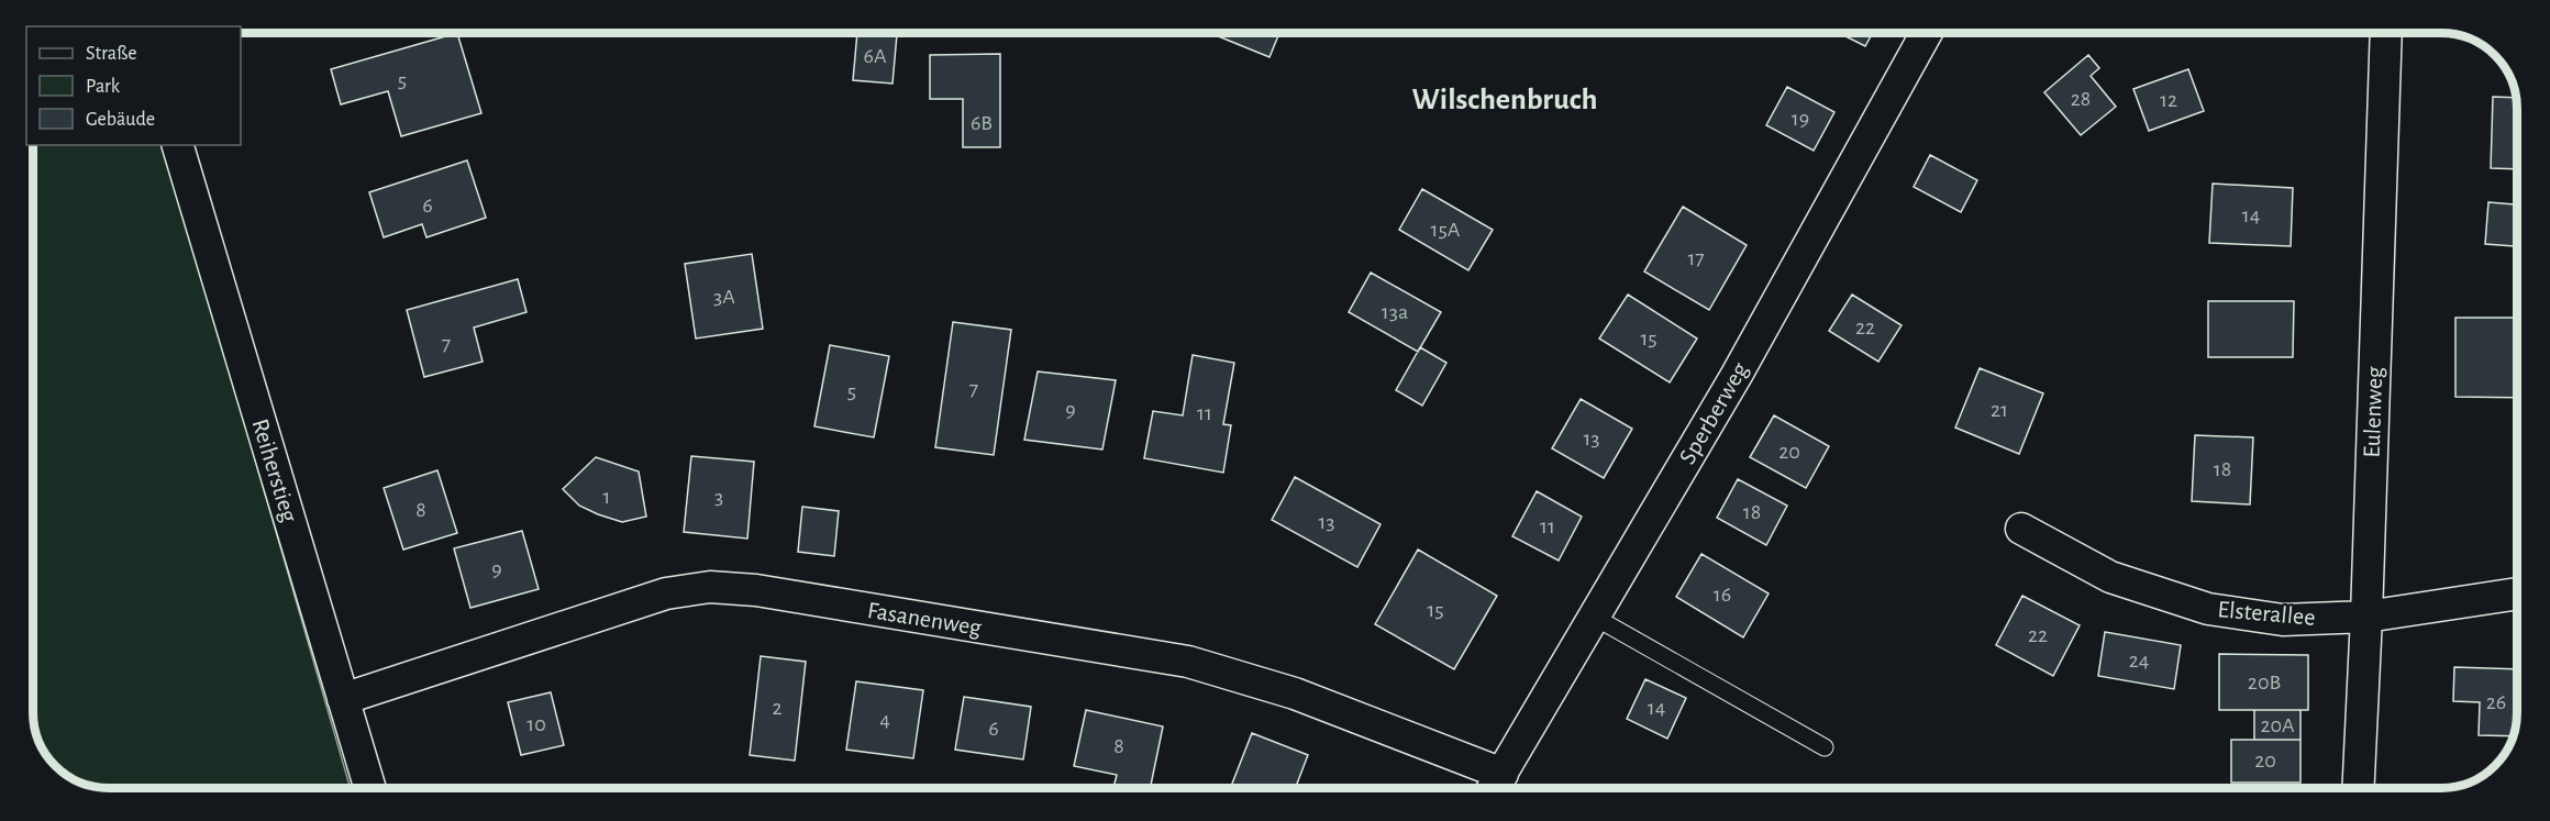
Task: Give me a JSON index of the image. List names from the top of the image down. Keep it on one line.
{"streets":{"street":["Eulenweg","Sperberweg","Reiherstieg","Elsterallee","Fasanenweg"]},"crossings":[["Eulenweg","Elsterallee"],["Sperberweg","Fasanenweg"],["Reiherstieg","Fasanenweg"]],"districts":["Wilschenbruch"],"house_numbers":["6A","5","28","12","19","6B","6","14","15A","17","3A","13a","22","15","7","7","5","9","21","11","13","20","18","1","3","8","18","13","11","9","16","15","22","24","20B","26","2","14","4","10","20A","6","8","20"],"legend":["Straße","Park","Gebäude"]}
